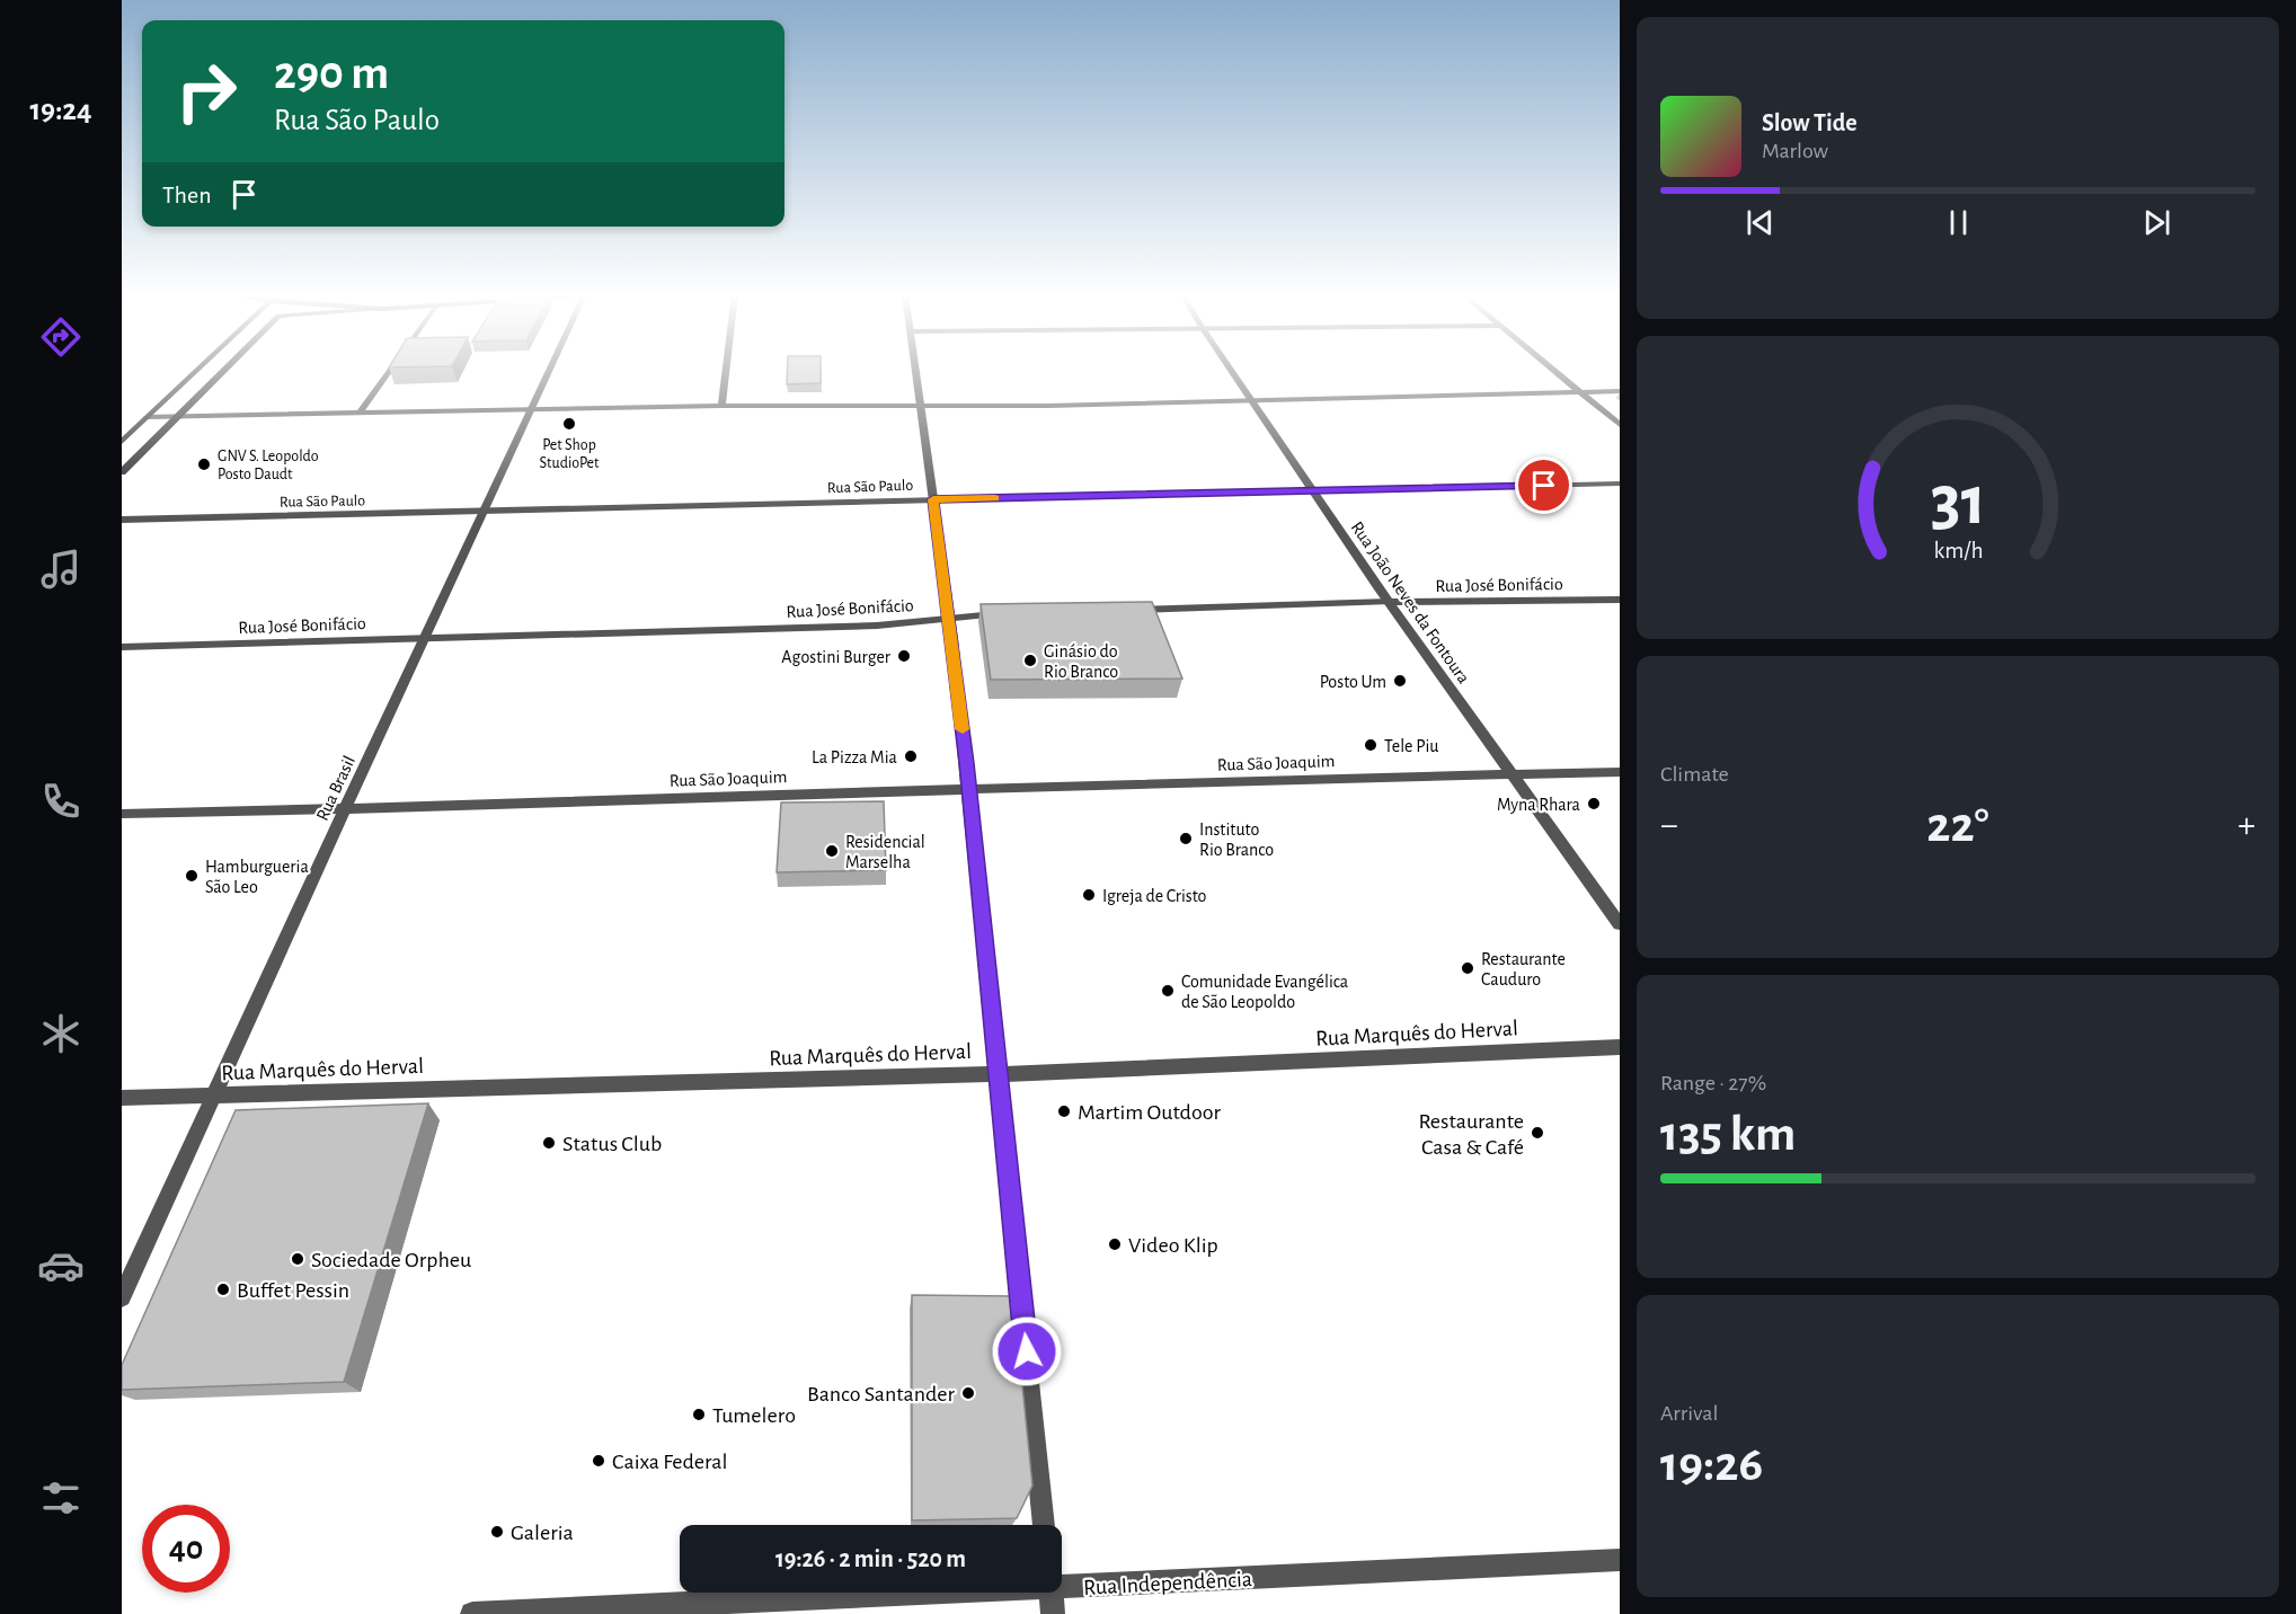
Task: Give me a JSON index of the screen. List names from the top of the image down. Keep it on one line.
{"streets":{"street":["Rua São Paulo","Rua José Bonifácio","Rua João Neves da Fontoura","Rua São Joaquim","Rua Brasil","Rua Marquês do Herval","Rua Independência"]},"crossings":[["Rua São Paulo","Rua João Neves da Fontoura"],["Rua São Paulo","Rua Brasil"],["Rua José Bonifácio","Rua João Neves da Fontoura"],["Rua José Bonifácio","Rua Brasil"],["Rua João Neves da Fontoura","Rua São Joaquim"],["Rua São Joaquim","Rua Brasil"],["Rua Brasil","Rua Marquês do Herval"]],"places":["Pet Shop StudioPet","GNV S. Leopoldo Posto Daudt","Agostini Burger","Ginásio do Rio Branco","Posto Um","Tele Piu","La Pizza Mia","Myna Rhara","Instituto Rio Branco","Residencial Marselha","Hamburgueria São Leo","Igreja de Cristo","Restaurante Cauduro","Comunidade Evangélica de São Leopoldo","Martim Outdoor","Restaurante Casa & Café","Status Club","Video Klip","Sociedade Orpheu","Buffet Pessin","Banco Santander","Tumelero","Caixa Federal","Galeria"],"page":{"tabs":"19:24","turn":["290 m","Rua São Paulo"],"song":["Slow Tide","Marlow"],"then":"Then","tile":["Climate",["Range · 27%","135 km"],["Arrival","19:26"]],"heat":["−","22°","+"],"limit":"40","trip":"19:26 · 2 min · 520 m","gauge":["31","km/h"]}}
